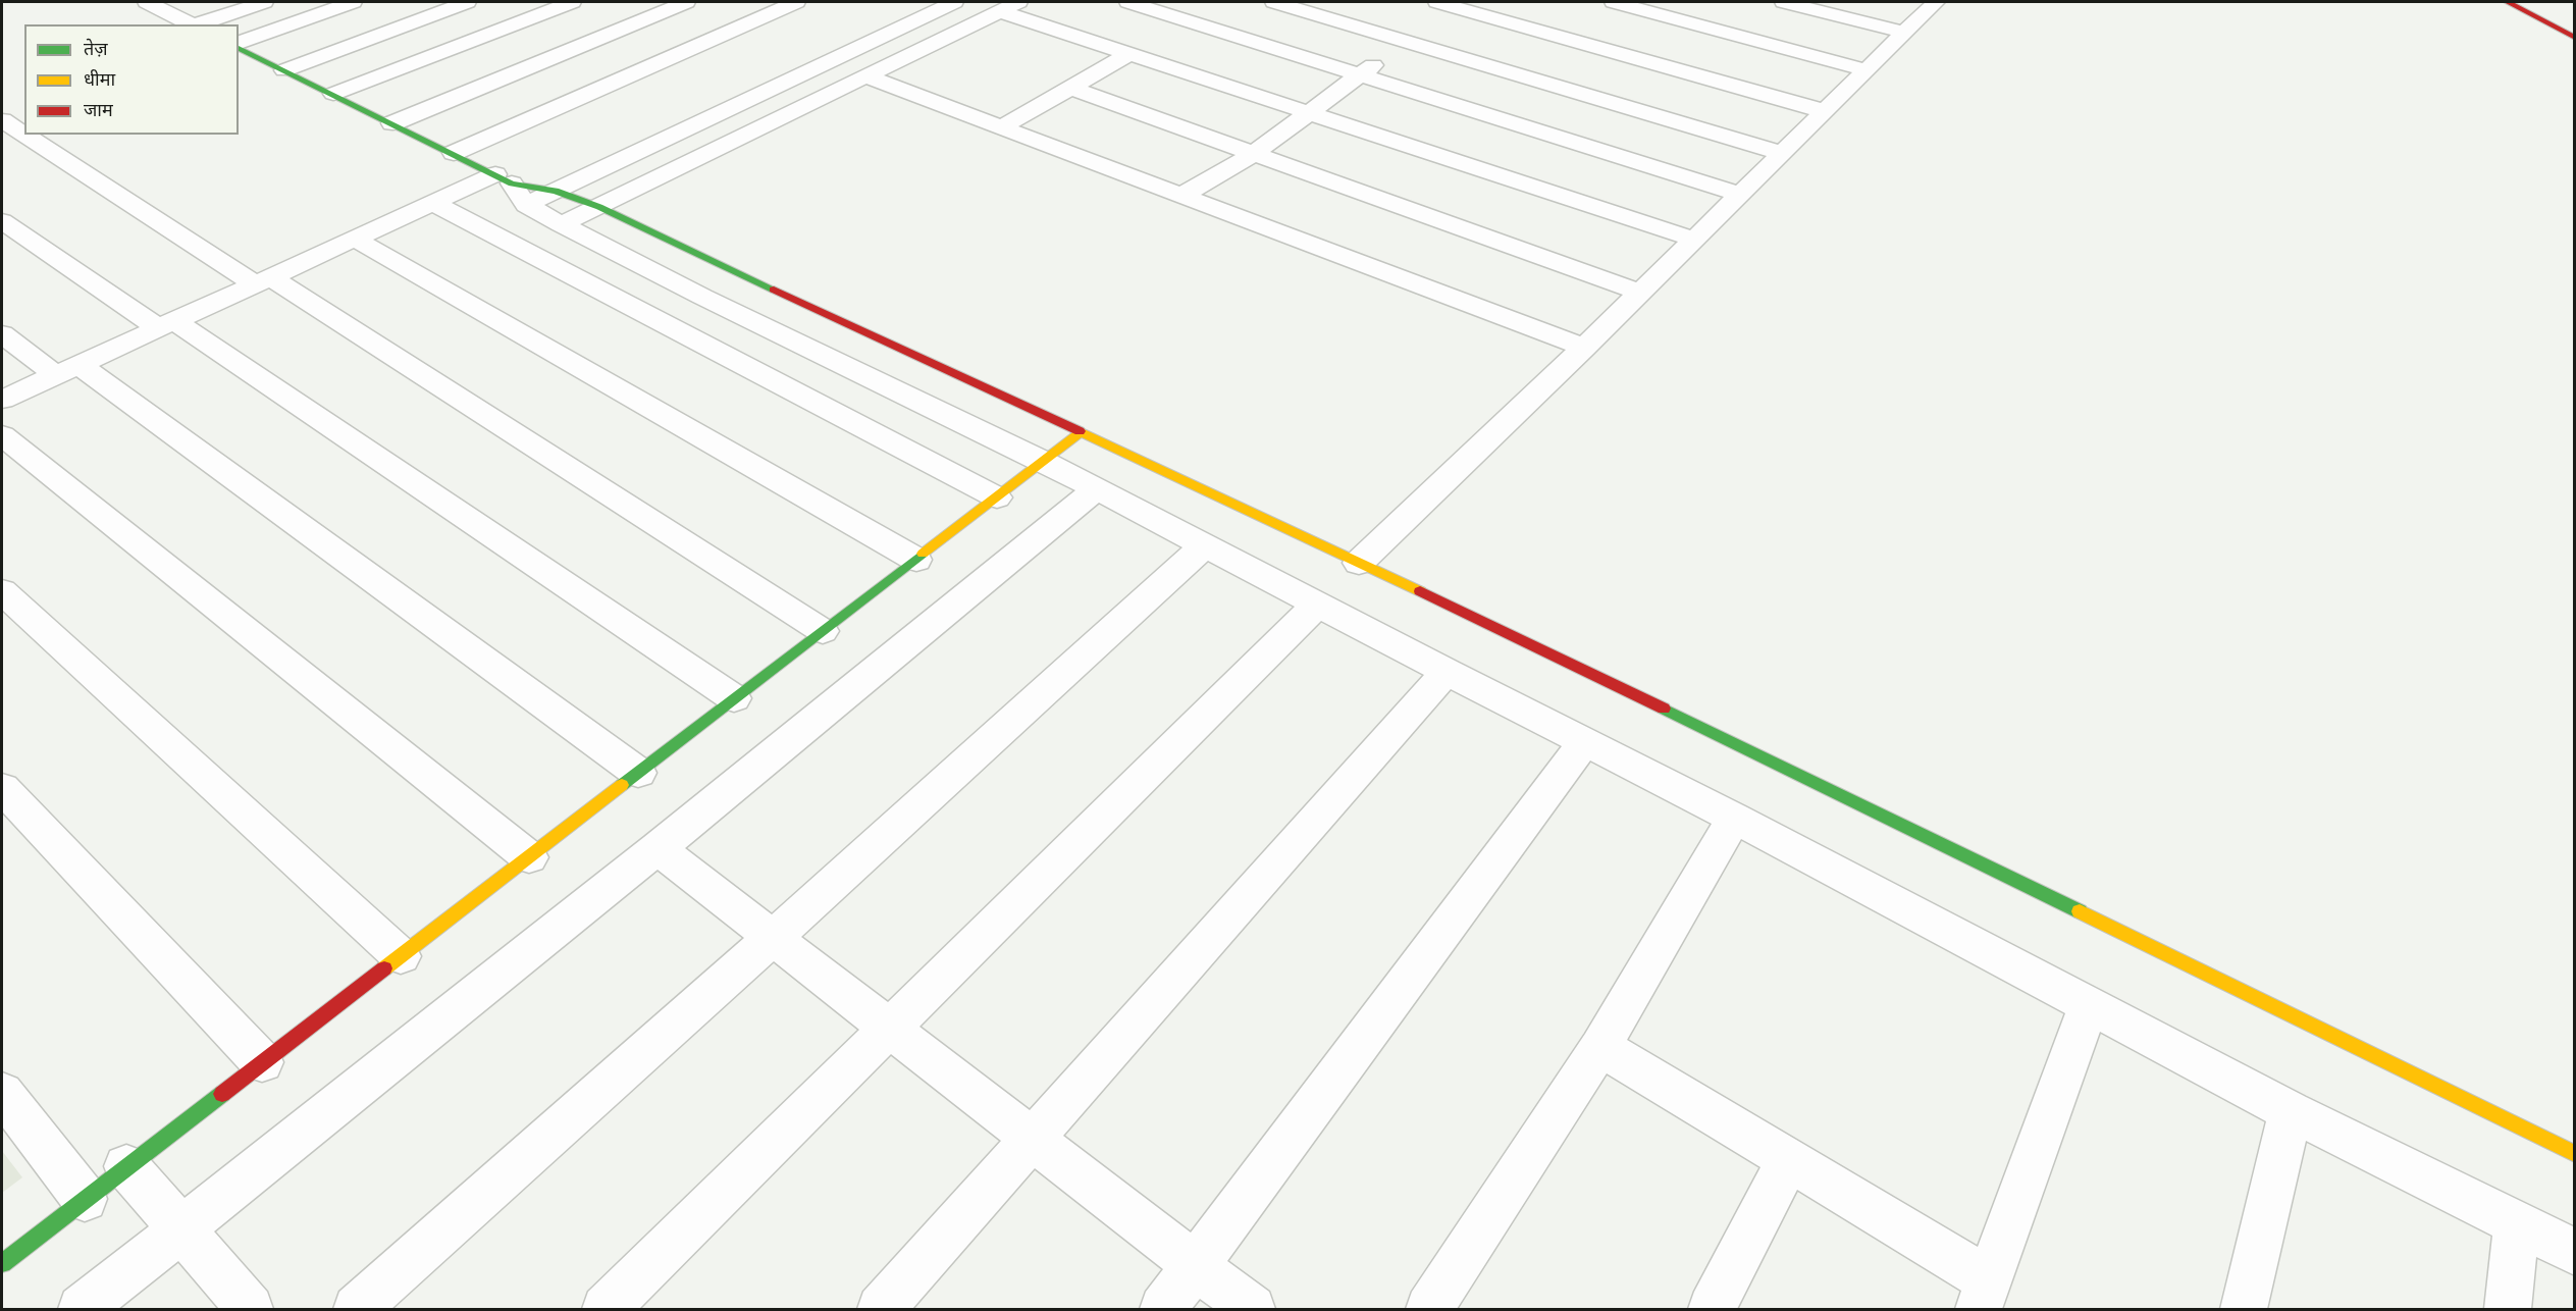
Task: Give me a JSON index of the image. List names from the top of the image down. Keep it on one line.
{"legend":["तेज़","धीमा","जाम"]}
